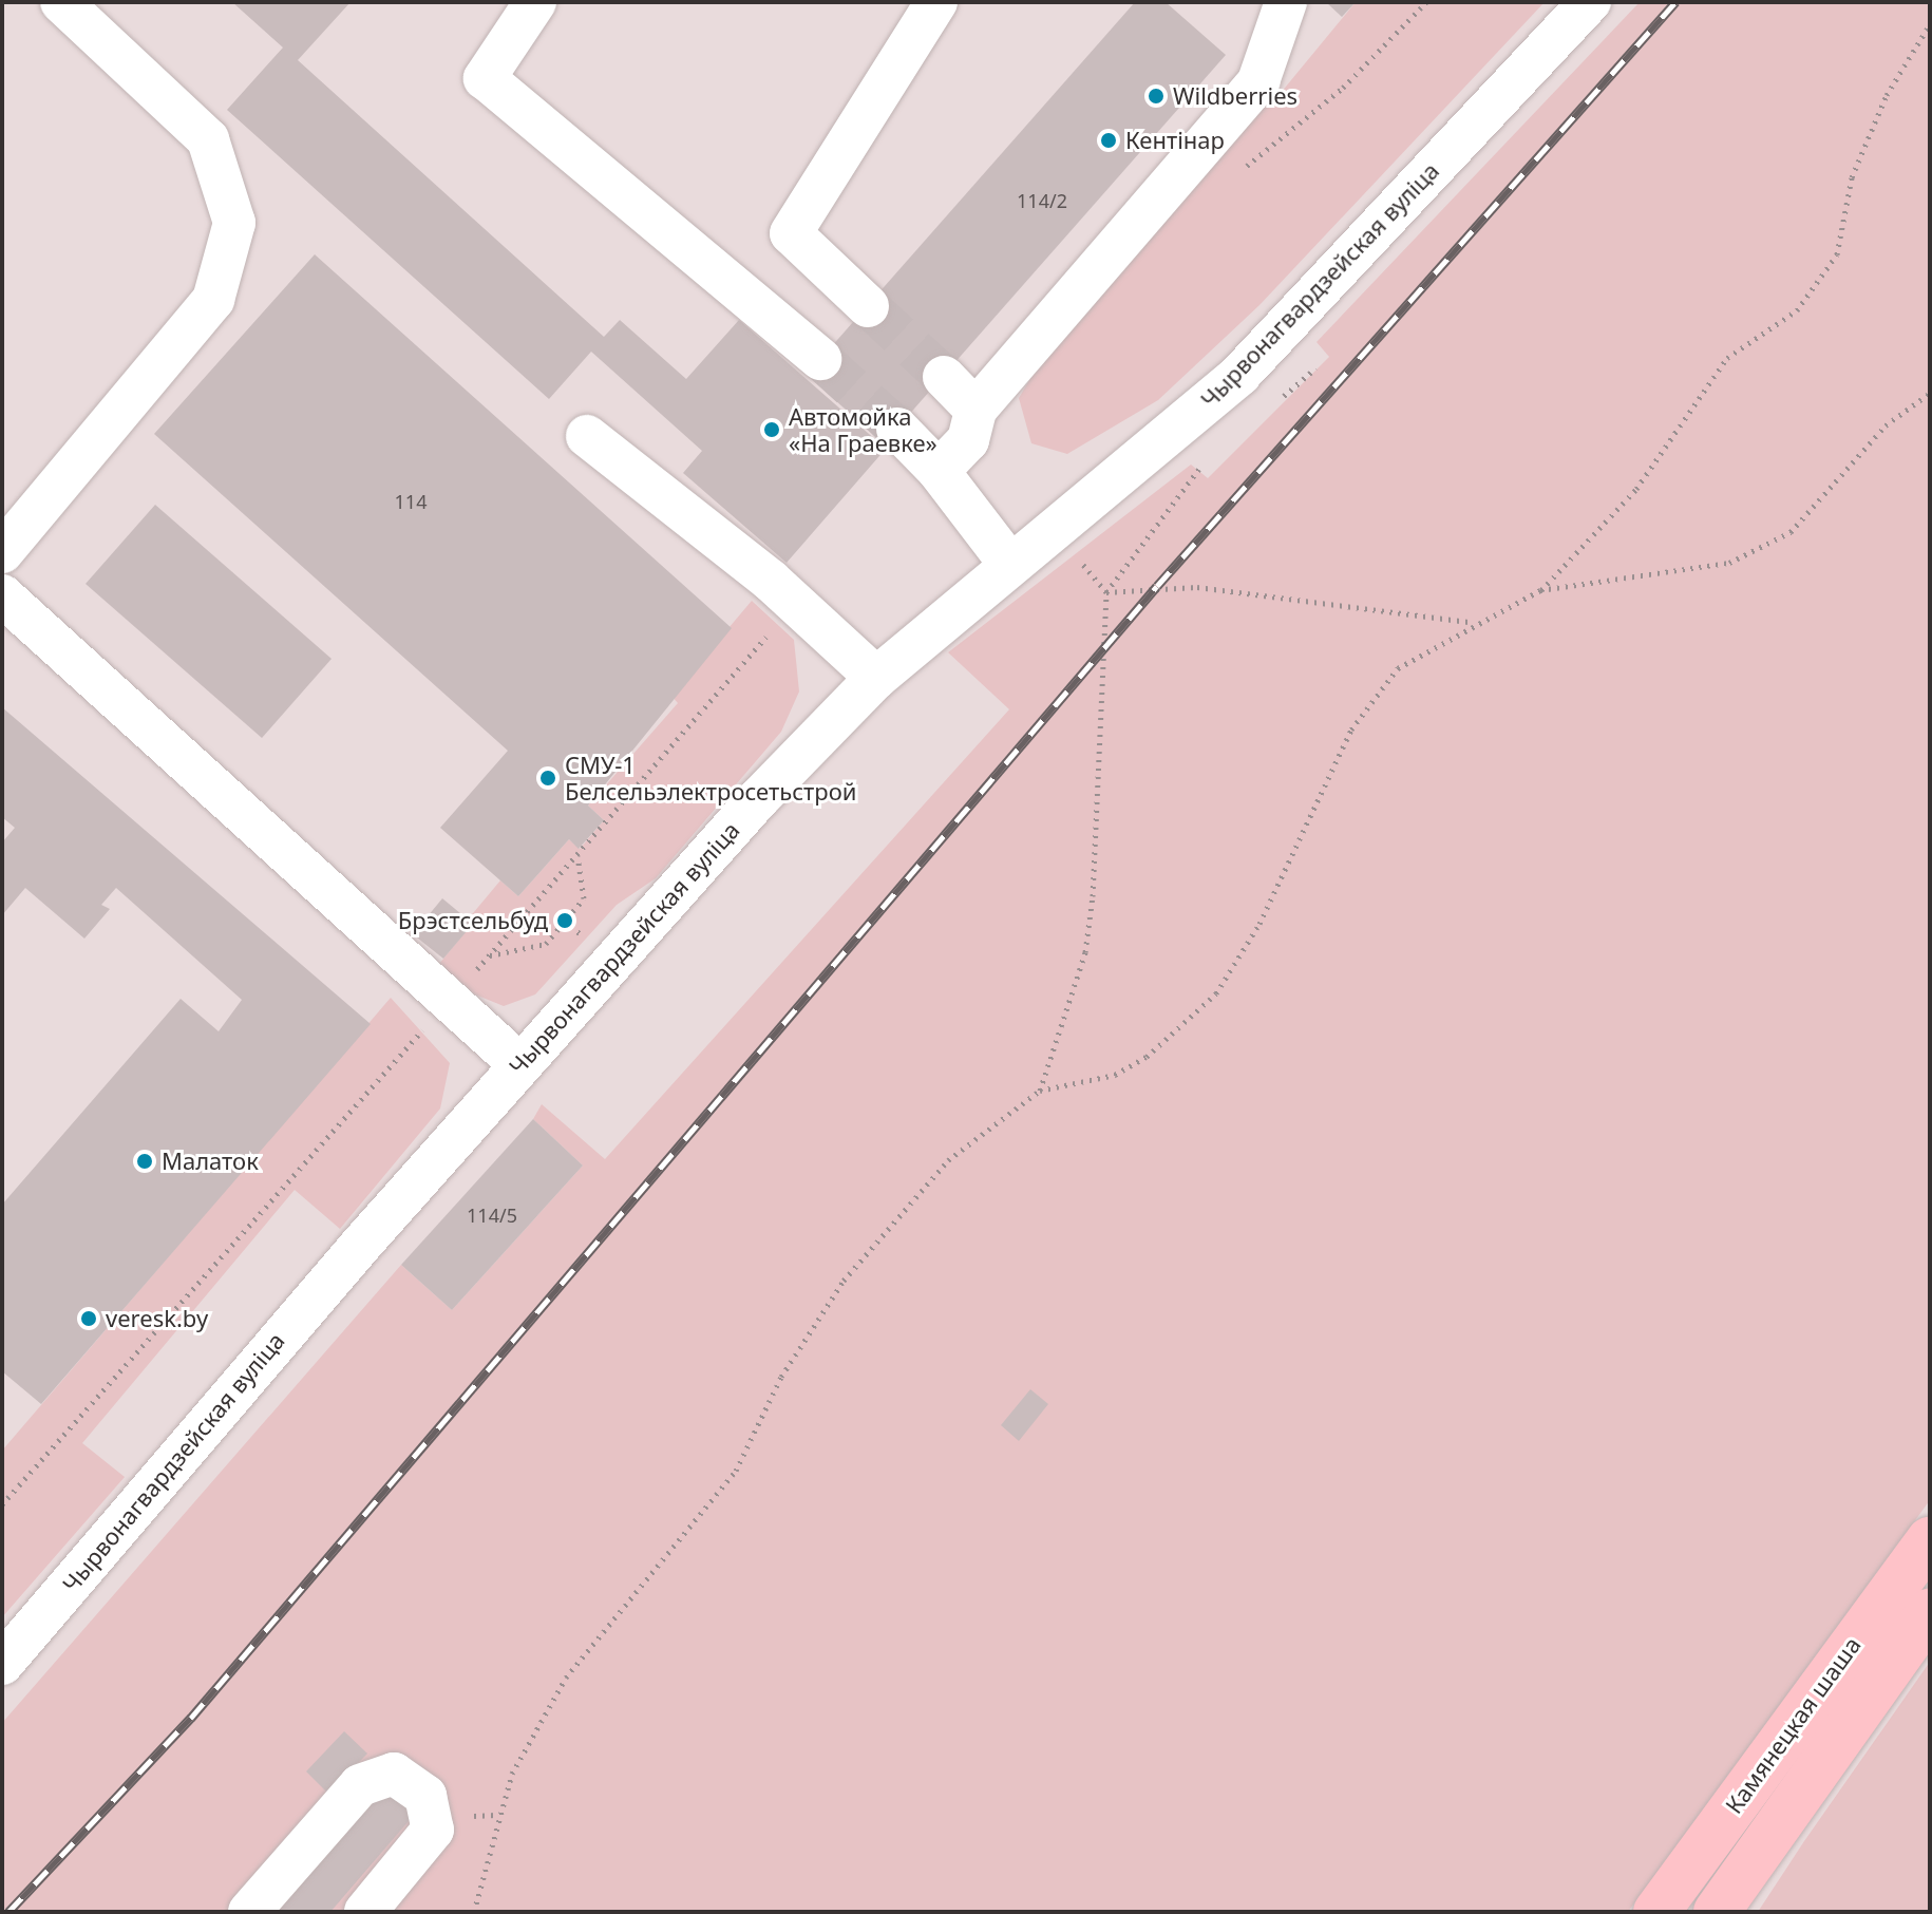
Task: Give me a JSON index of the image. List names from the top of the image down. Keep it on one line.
{"streets":{"main road":["Камянецкая шаша"],"street":["Чырвонагвардзейская вуліца"]},"places":["Wildberries","Кентінар","Автомойка «На Граевке»","СМУ-1 Белсельэлектросетьстрой","Брэстсельбуд","Малаток","veresk.by"],"house_numbers":["114/2","114","114/5"]}
